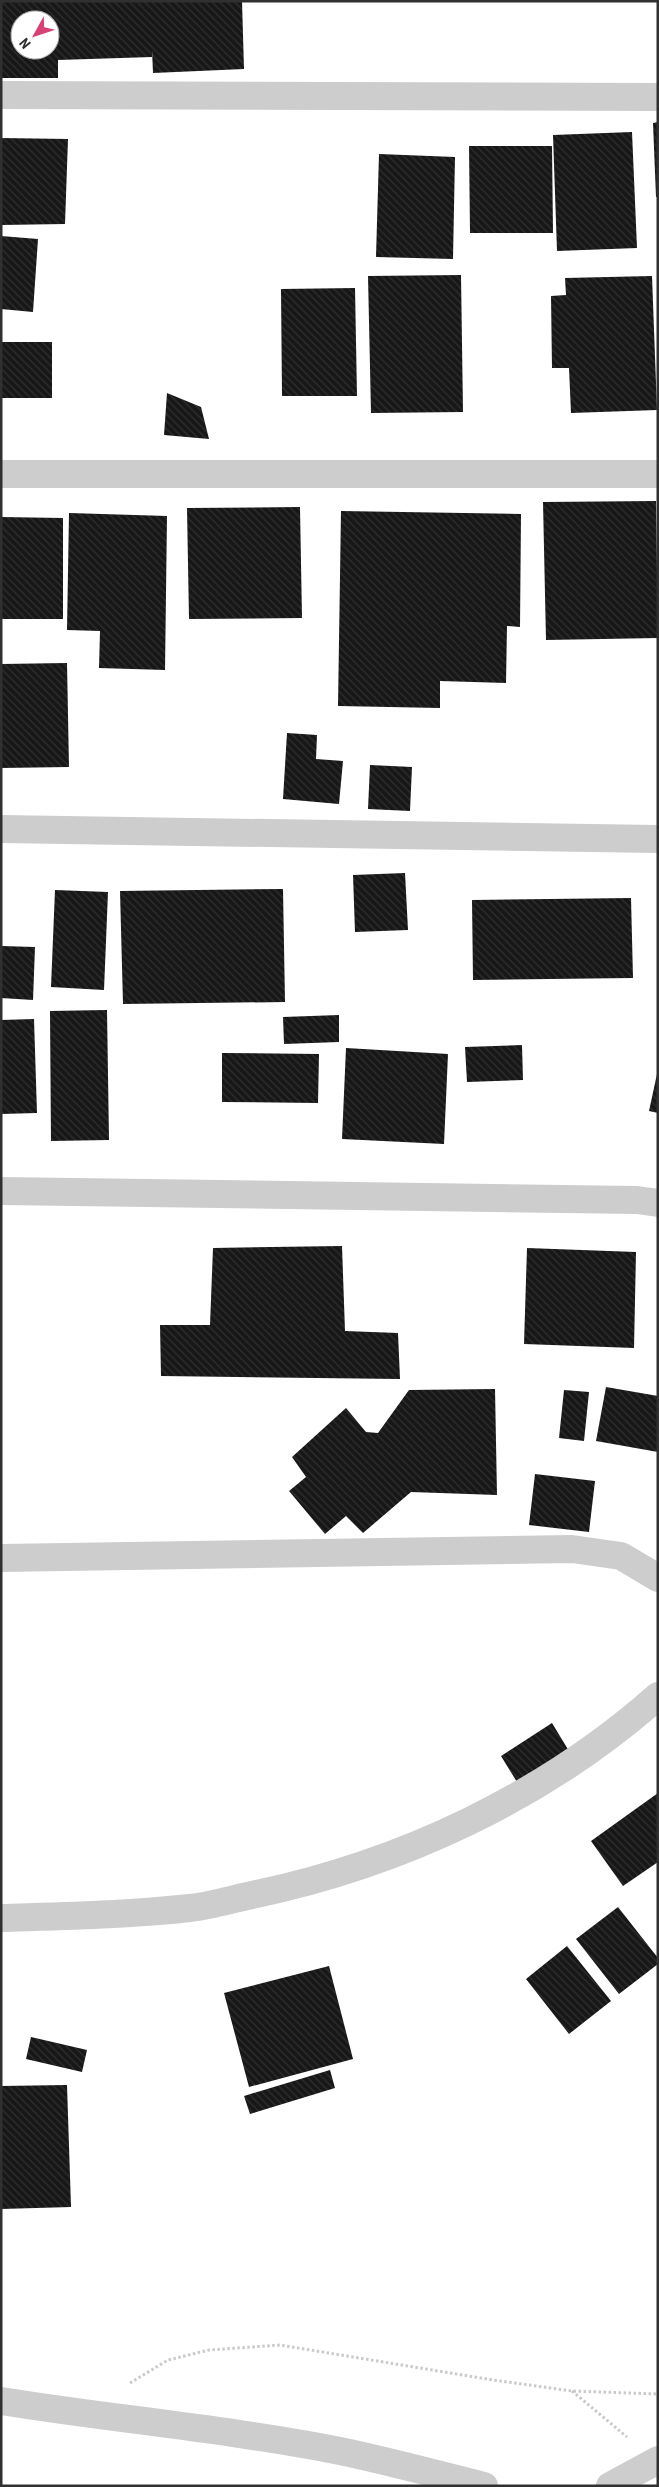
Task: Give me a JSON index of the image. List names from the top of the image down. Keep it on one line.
{"north":"bottom left"}
